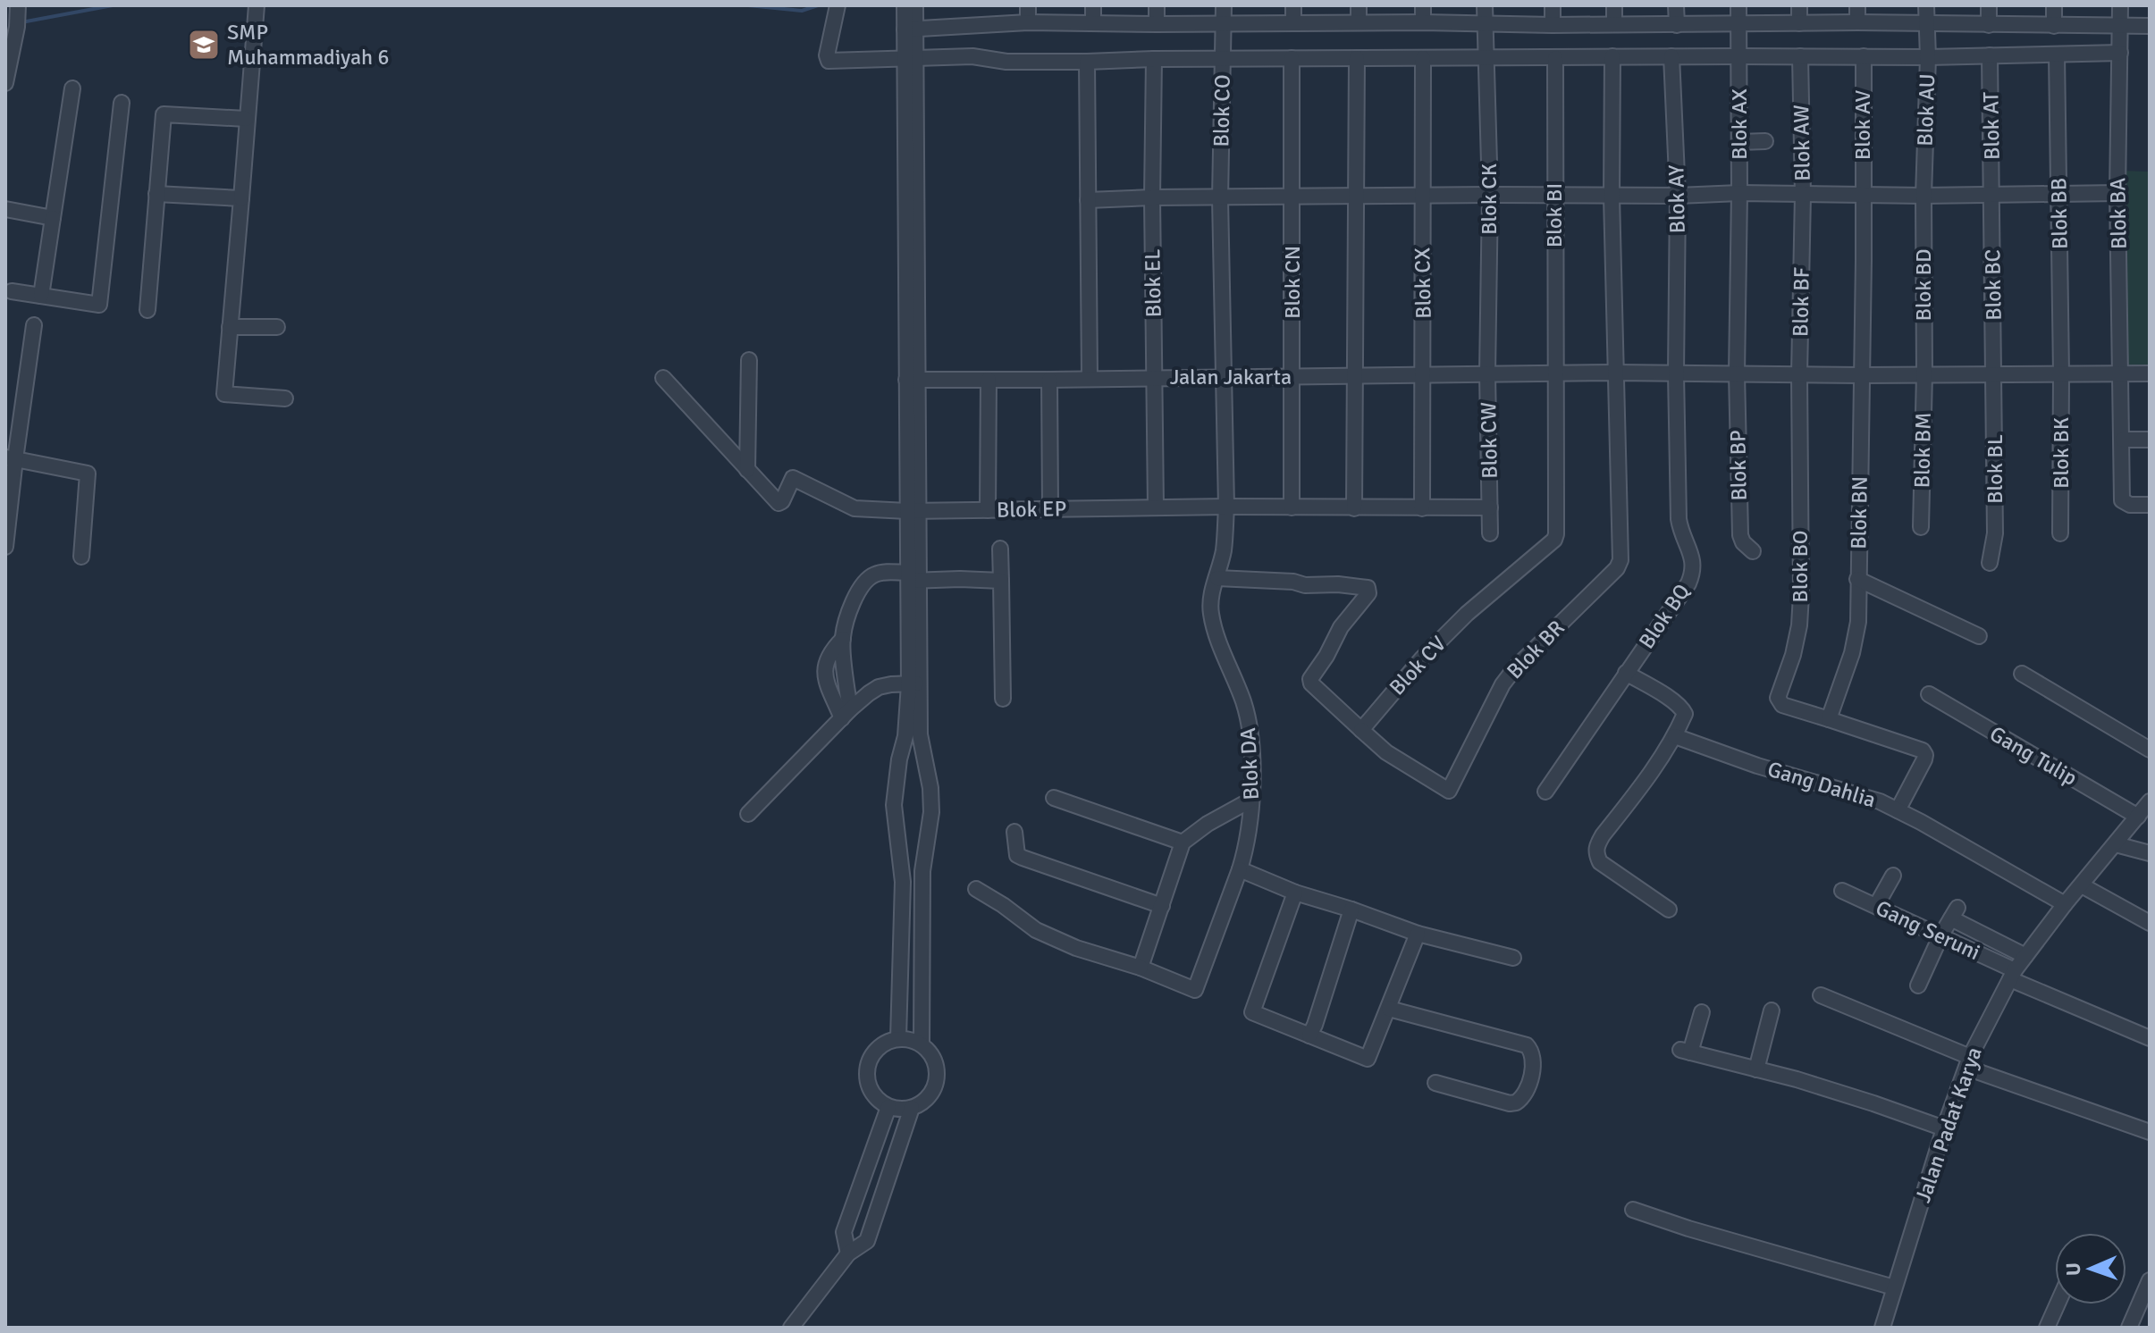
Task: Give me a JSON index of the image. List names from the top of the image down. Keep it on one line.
{"streets":{"street":["Blok AU","Blok CO","Blok AX","Blok AV","Blok AT","Blok AW","Blok CK","Blok AY","Blok BB","Blok BA","Blok BI","Blok CN","Blok EL","Blok CX","Blok BD","Blok BC","Blok BF","Jalan Jakarta","Blok CW","Blok BM","Blok BK","Blok BP","Blok BL","Blok EP","Blok BN","Blok BO","Blok BQ","Blok BR","Blok CV","Gang Tulip","Blok DA","Gang Dahlia","Gang Seruni","Jalan Padat Karya"]},"crossings":[["Blok AU","Blok BD"],["Blok CO","Jalan Jakarta"],["Blok CO","Blok DA"],["Blok AX","Jalan Jakarta"],["Blok AX","Blok BP"],["Blok AV","Blok BN"],["Blok AT","Blok BC"],["Blok AW","Blok BF"],["Blok CK","Jalan Jakarta"],["Blok CK","Blok CW"],["Blok AY","Jalan Jakarta"],["Blok AY","Blok BQ"],["Blok BB","Jalan Jakarta"],["Blok BB","Blok BK"],["Blok BA","Jalan Jakarta"],["Blok BI","Jalan Jakarta"],["Blok BI","Blok CV"],["Blok CN","Jalan Jakarta"],["Blok CN","Blok EP"],["Blok EL","Jalan Jakarta"],["Blok EL","Blok EP"],["Blok CX","Jalan Jakarta"],["Blok CX","Blok EP"],["Blok BD","Jalan Jakarta"],["Blok BD","Blok BM"],["Blok BC","Jalan Jakarta"],["Blok BC","Blok BL"],["Blok BF","Jalan Jakarta"],["Blok BF","Blok BO"],["Jalan Jakarta","Blok CW"],["Jalan Jakarta","Blok BM"],["Jalan Jakarta","Blok BK"],["Jalan Jakarta","Blok BP"],["Jalan Jakarta","Blok BL"],["Jalan Jakarta","Blok BN"],["Jalan Jakarta","Blok BO"],["Jalan Jakarta","Blok BQ"],["Jalan Jakarta","Blok BR"],["Jalan Jakarta","Blok DA"],["Blok CW","Blok EP"],["Blok EP","Blok DA"],["Blok BN","Blok BO"],["Blok BR","Blok CV"],["Gang Tulip","Jalan Padat Karya"],["Gang Dahlia","Jalan Padat Karya"],["Gang Seruni","Jalan Padat Karya"]],"places":{"school or university":["SMP Muhammadiyah 6"]},"north":"left"}
